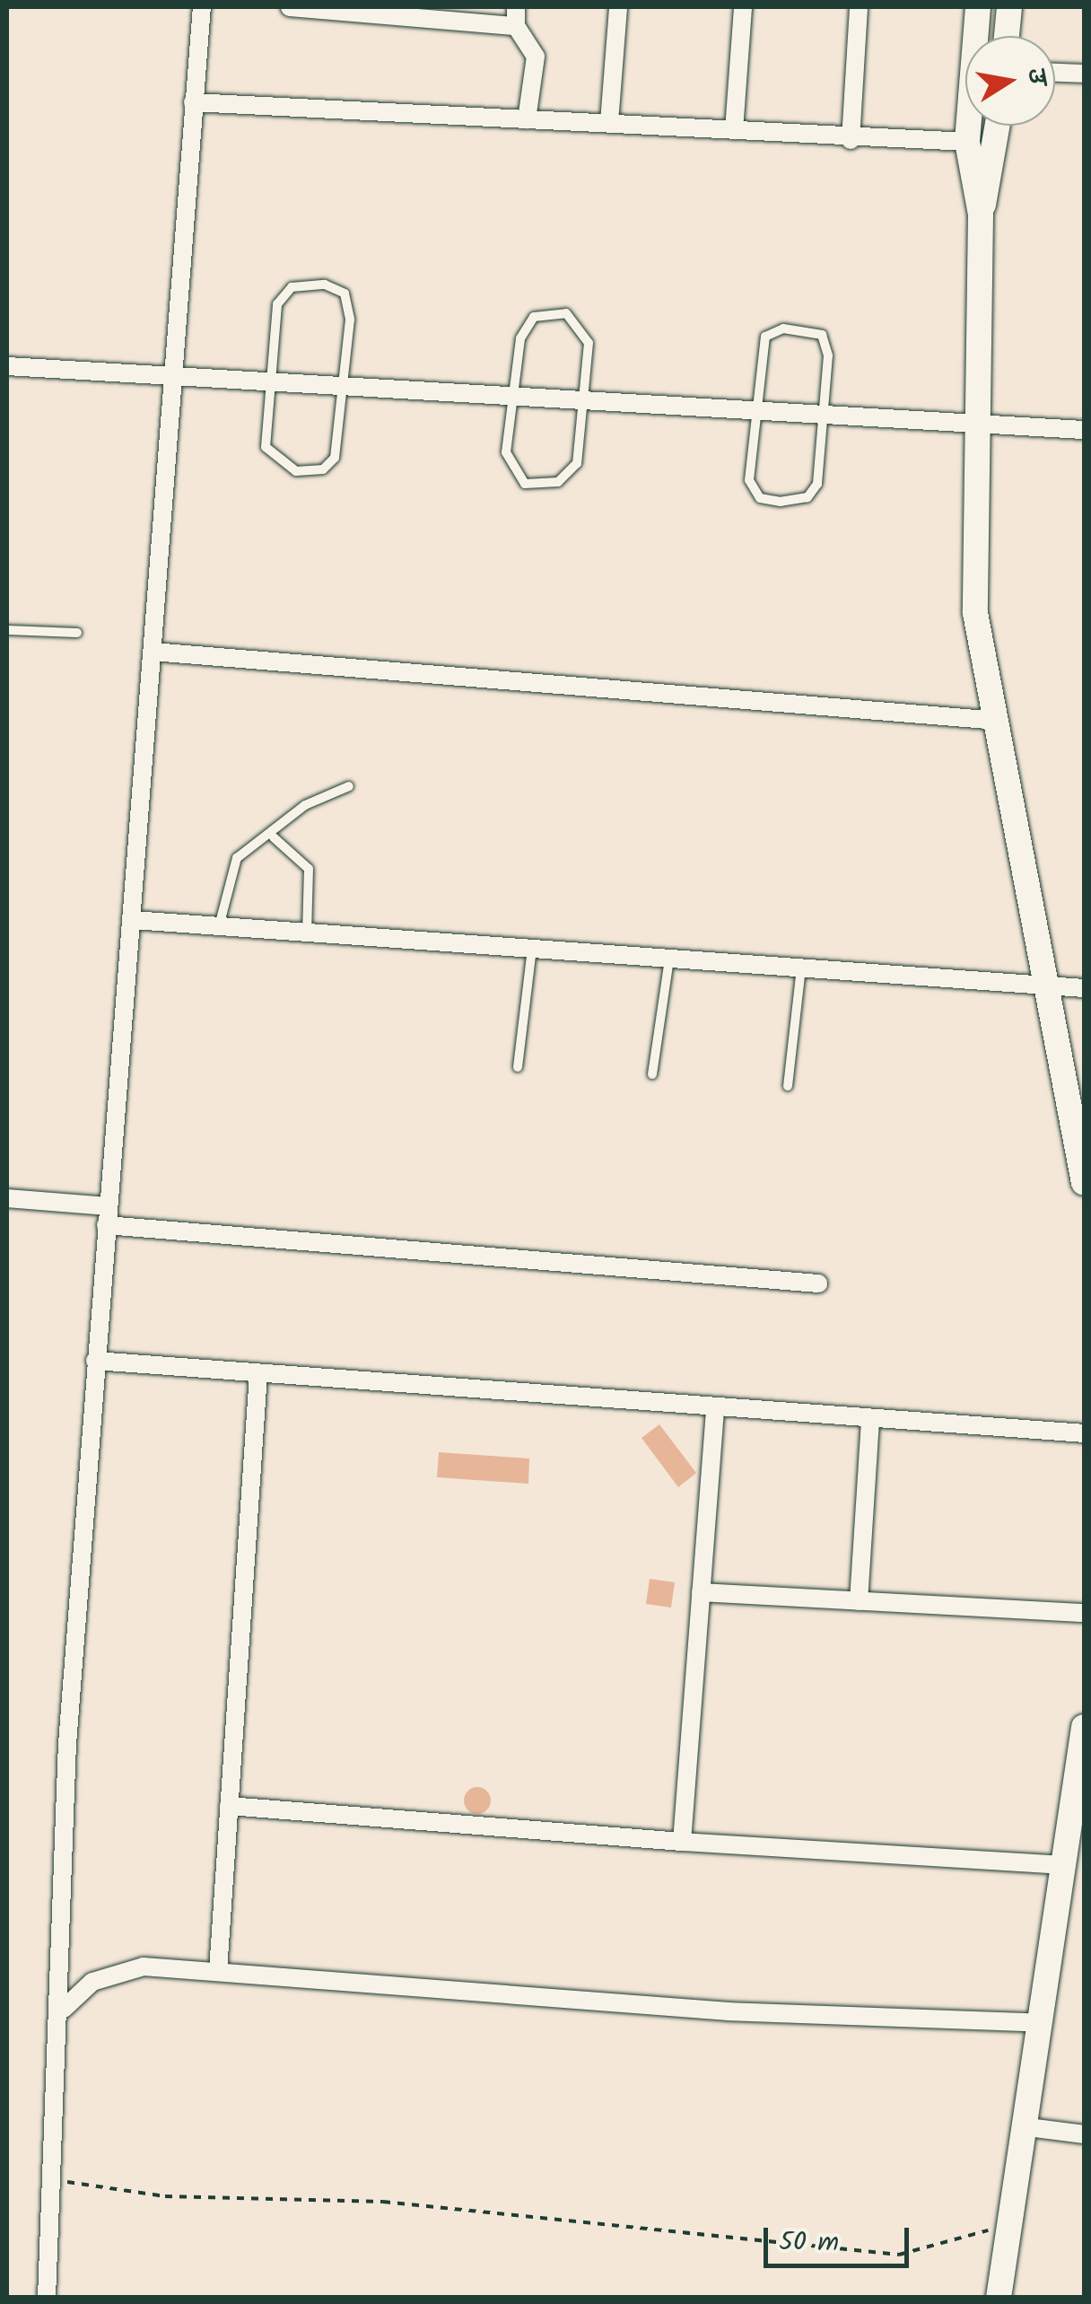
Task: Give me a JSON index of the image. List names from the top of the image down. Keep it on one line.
{"scale_bar":"50 m","north":"right"}
